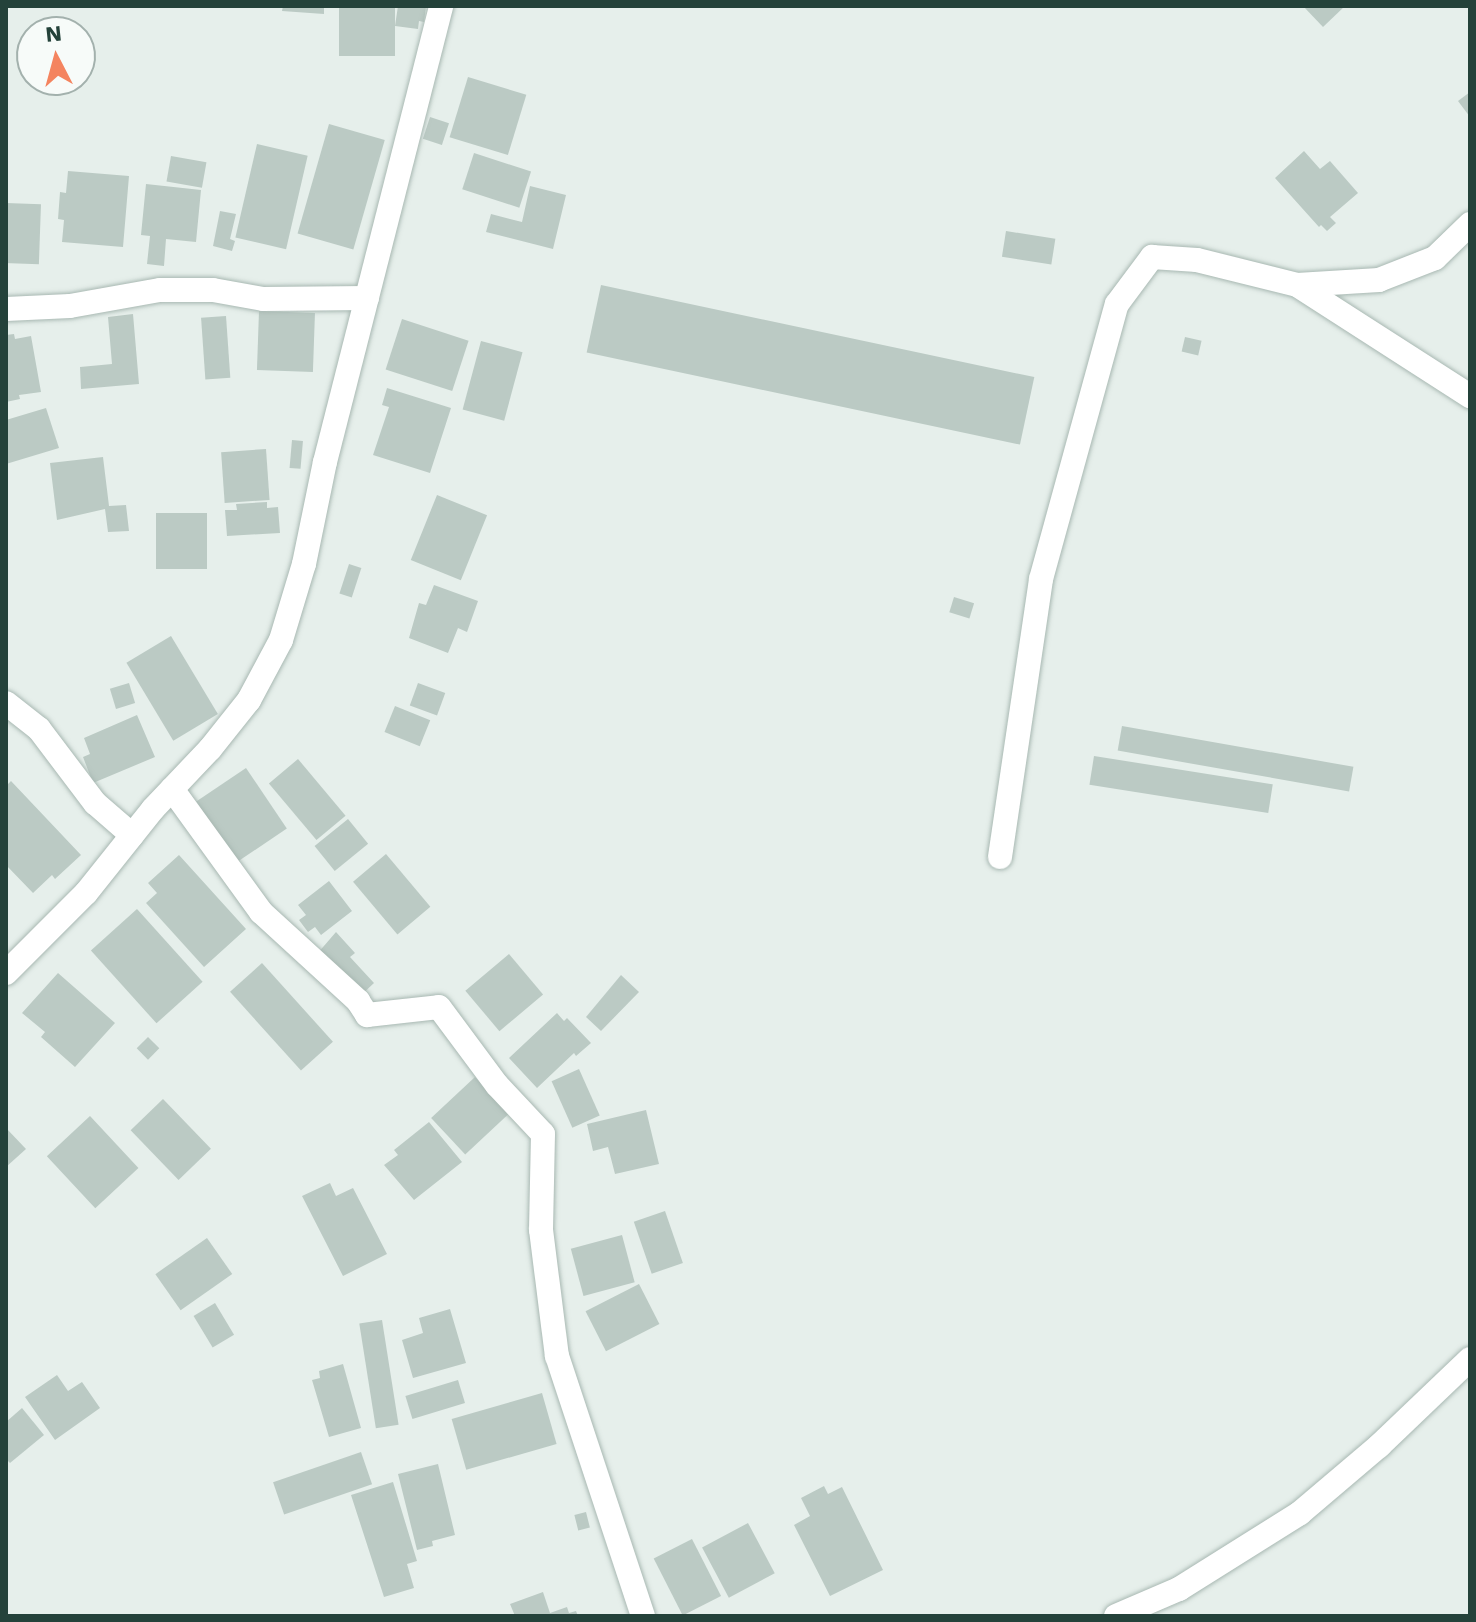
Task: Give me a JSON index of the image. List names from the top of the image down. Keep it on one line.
{"north":"top"}
